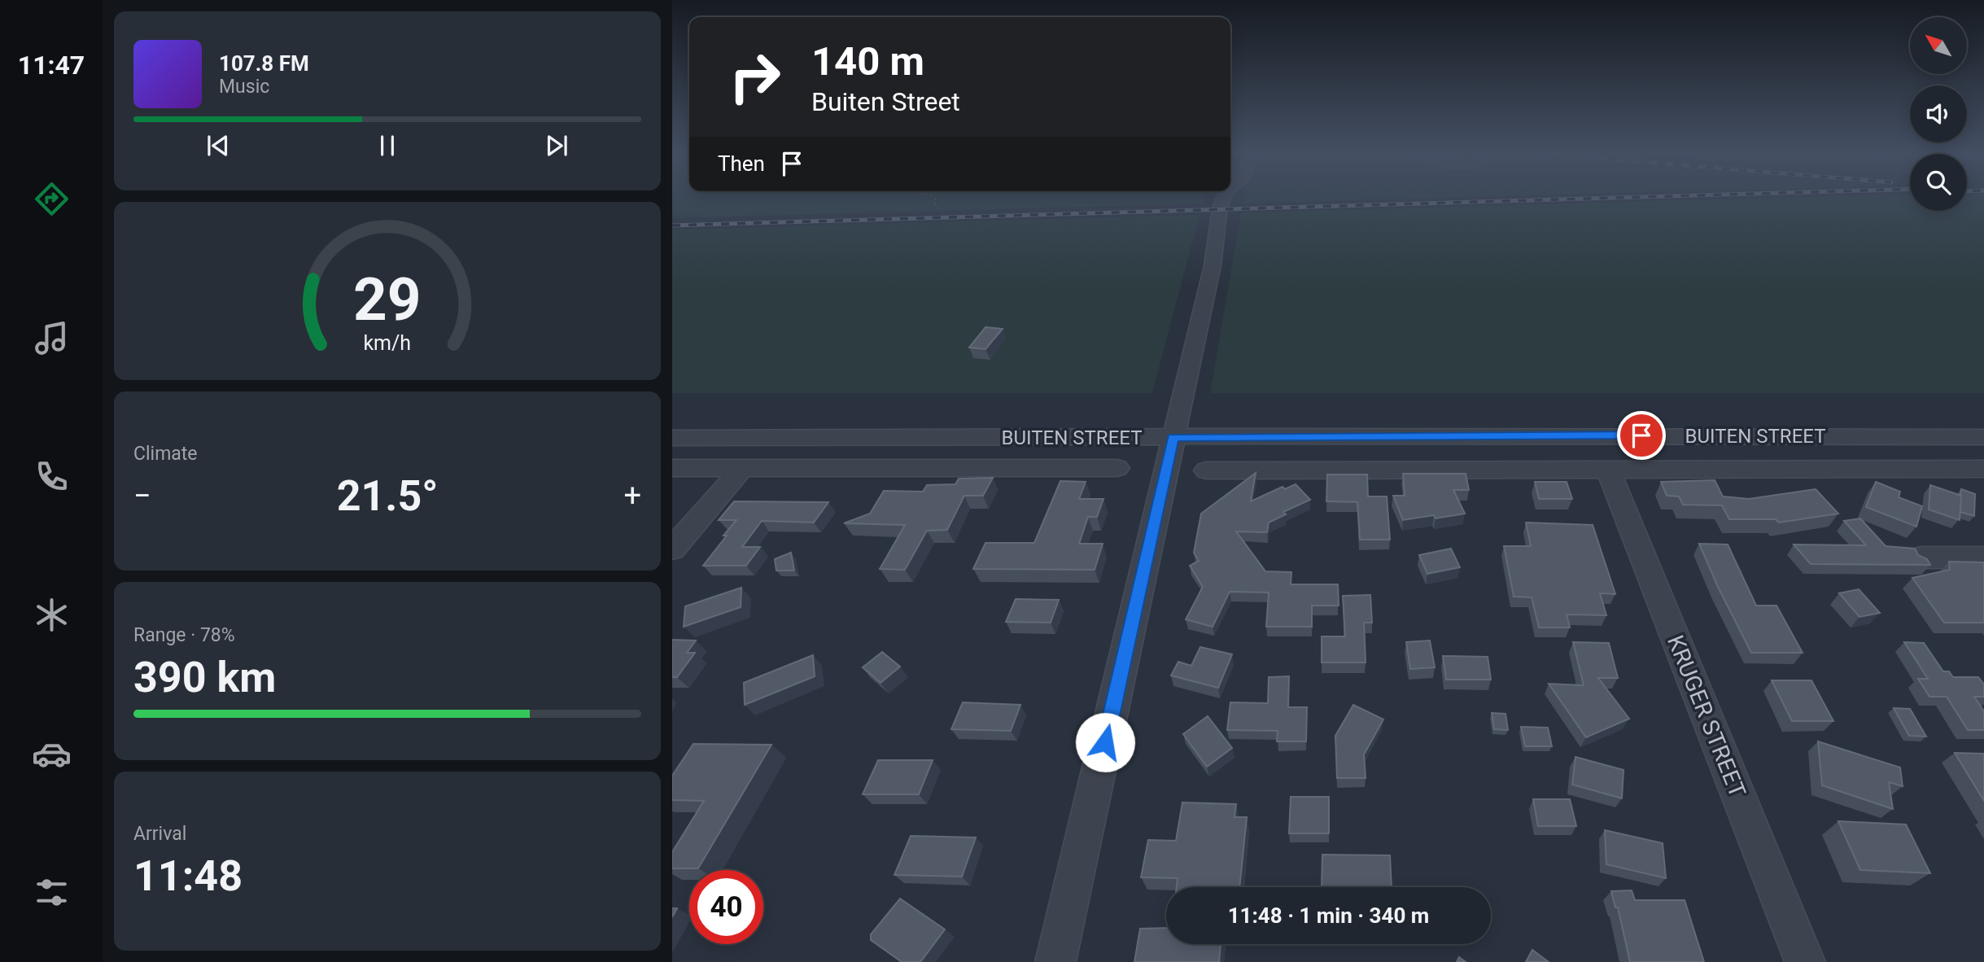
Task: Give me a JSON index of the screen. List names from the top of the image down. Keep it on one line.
{"streets":{"street":["BUITEN STREET","KRUGER STREET"]},"crossings":[["BUITEN STREET","KRUGER STREET"]],"north":"top left","page":{"tabs":"11:47","turn":["140 m","Buiten Street"],"song":["107.8 FM","Music"],"then":"Then","tile":["Climate",["Range · 78%","390 km"],["Arrival","11:48"]],"heat":["−","21.5°","+"],"limit":"40","trip":"11:48 · 1 min · 340 m","gauge":["29","km/h"]}}
